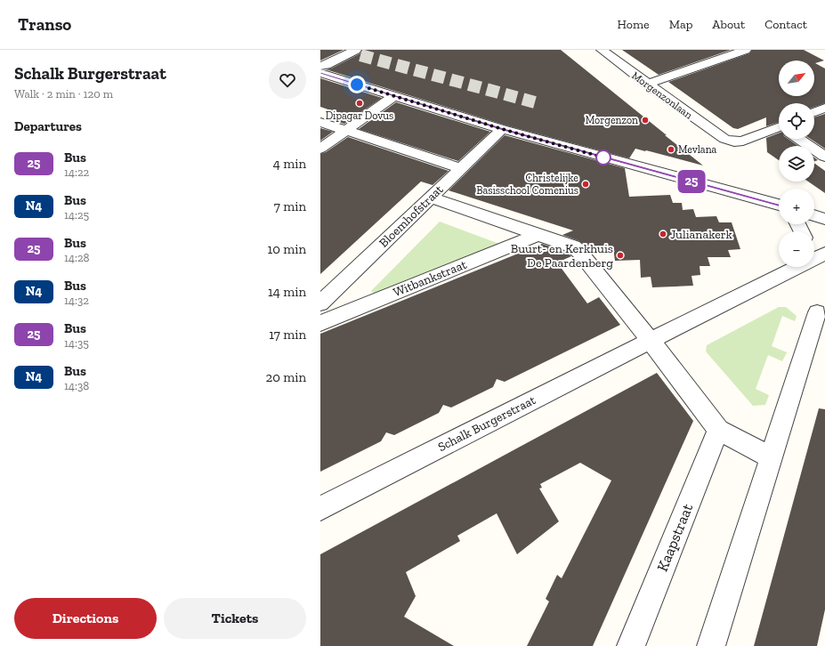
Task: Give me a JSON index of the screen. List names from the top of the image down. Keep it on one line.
{"streets":{"street":["Morgenzonlaan","Bloemhofstraat","Witbankstraat","Schalk Burgerstraat","Kaapstraat"]},"places":["Dipagar Dovus","Morgenzon","Mevlana","Christelijke Basisschool Comenius","Julianakerk","Buurt- en Kerkhuis De Paardenberg"],"lines":["bus line 25"],"north":"top right","page":{"header":"Transo","nav":["Home","Map","About","Contact"],"heading":[["Schalk Burgerstraat","Walk · 2 min · 120 m"],"Departures"],"on_map":"25","map_buttons":["+","−"],"list":[{"mark":"25","name":"Bus","note":"14:22","value":"4 min"},{"mark":"N4","name":"Bus","note":"14:25","value":"7 min"},{"mark":"25","name":"Bus","note":"14:28","value":"10 min"},{"mark":"N4","name":"Bus","note":"14:32","value":"14 min"},{"mark":"25","name":"Bus","note":"14:35","value":"17 min"},{"mark":"N4","name":"Bus","note":"14:38","value":"20 min"}],"buttons":["Directions","Tickets"]}}
